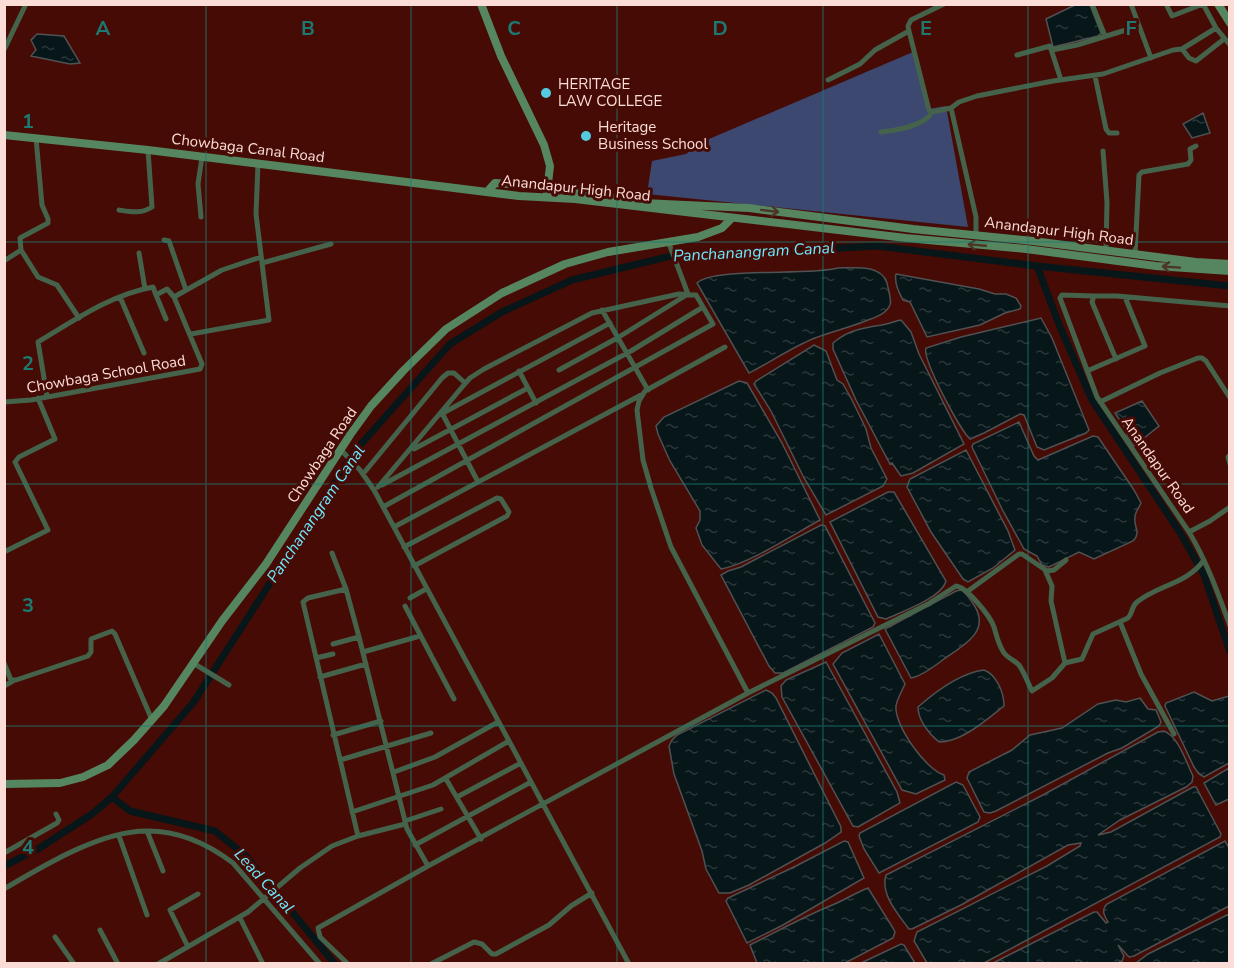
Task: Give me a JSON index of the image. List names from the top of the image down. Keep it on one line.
{"streets":{"main road":["Chowbaga Canal Road","Anandapur High Road","Chowbaga Road"],"street":["Chowbaga School Road","Anandapur Road"]},"crossings":[["Chowbaga Canal Road","Anandapur High Road"],["Anandapur High Road","Chowbaga Road"]],"water":["Panchanangram Canal","Lead Canal"],"places":["HERITAGE LAW COLLEGE","Heritage Business School"],"grid":{"columns":["A","B","C","D","E","F"],"rows":["1","2","3","4"]}}
